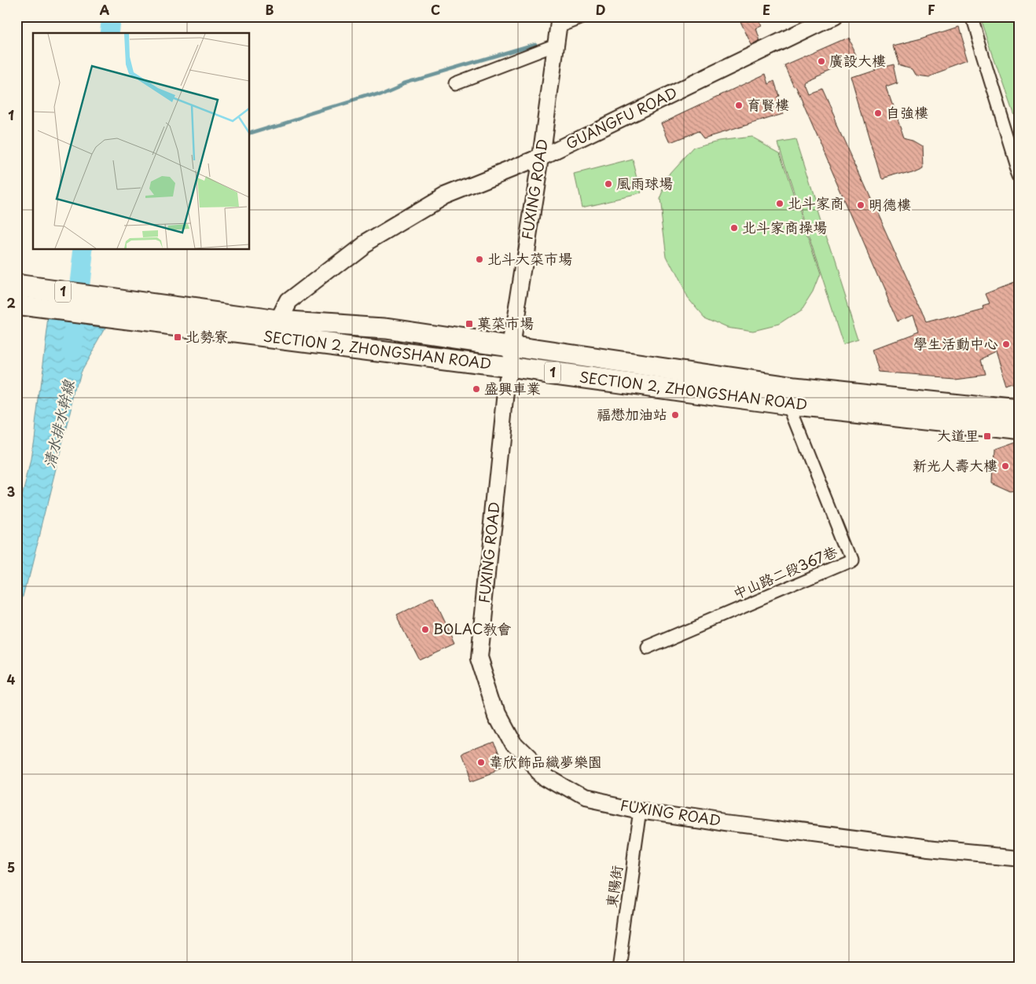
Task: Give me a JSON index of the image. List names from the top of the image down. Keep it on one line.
{"streets":{"main road":["1","SECTION 2, ZHONGSHAN ROAD"],"street":["GUANGFU ROAD","FUXING ROAD","中山路二段367巷","東陽街"]},"crossings":[["GUANGFU ROAD","FUXING ROAD"],["GUANGFU ROAD","SECTION 2, ZHONGSHAN ROAD"],["FUXING ROAD","SECTION 2, ZHONGSHAN ROAD"],["FUXING ROAD","東陽街"],["1","SECTION 2, ZHONGSHAN ROAD"],["SECTION 2, ZHONGSHAN ROAD","中山路二段367巷"]],"water":["清水排水幹線"],"places":{"other":["廣設大樓","育賢樓","自強樓","風雨球場","北斗家商","明德樓","北斗家商操場","北斗大菜市場","學生活動中心","盛興車業","福懋加油站","新光人壽大樓","BOLAC教會","韋欣飾品織夢樂園"],"transit":["菓菜市場","北勢寮","大道里"]},"grid":{"columns":["A","B","C","D","E","F"],"rows":["1","2","3","4","5"]}}
